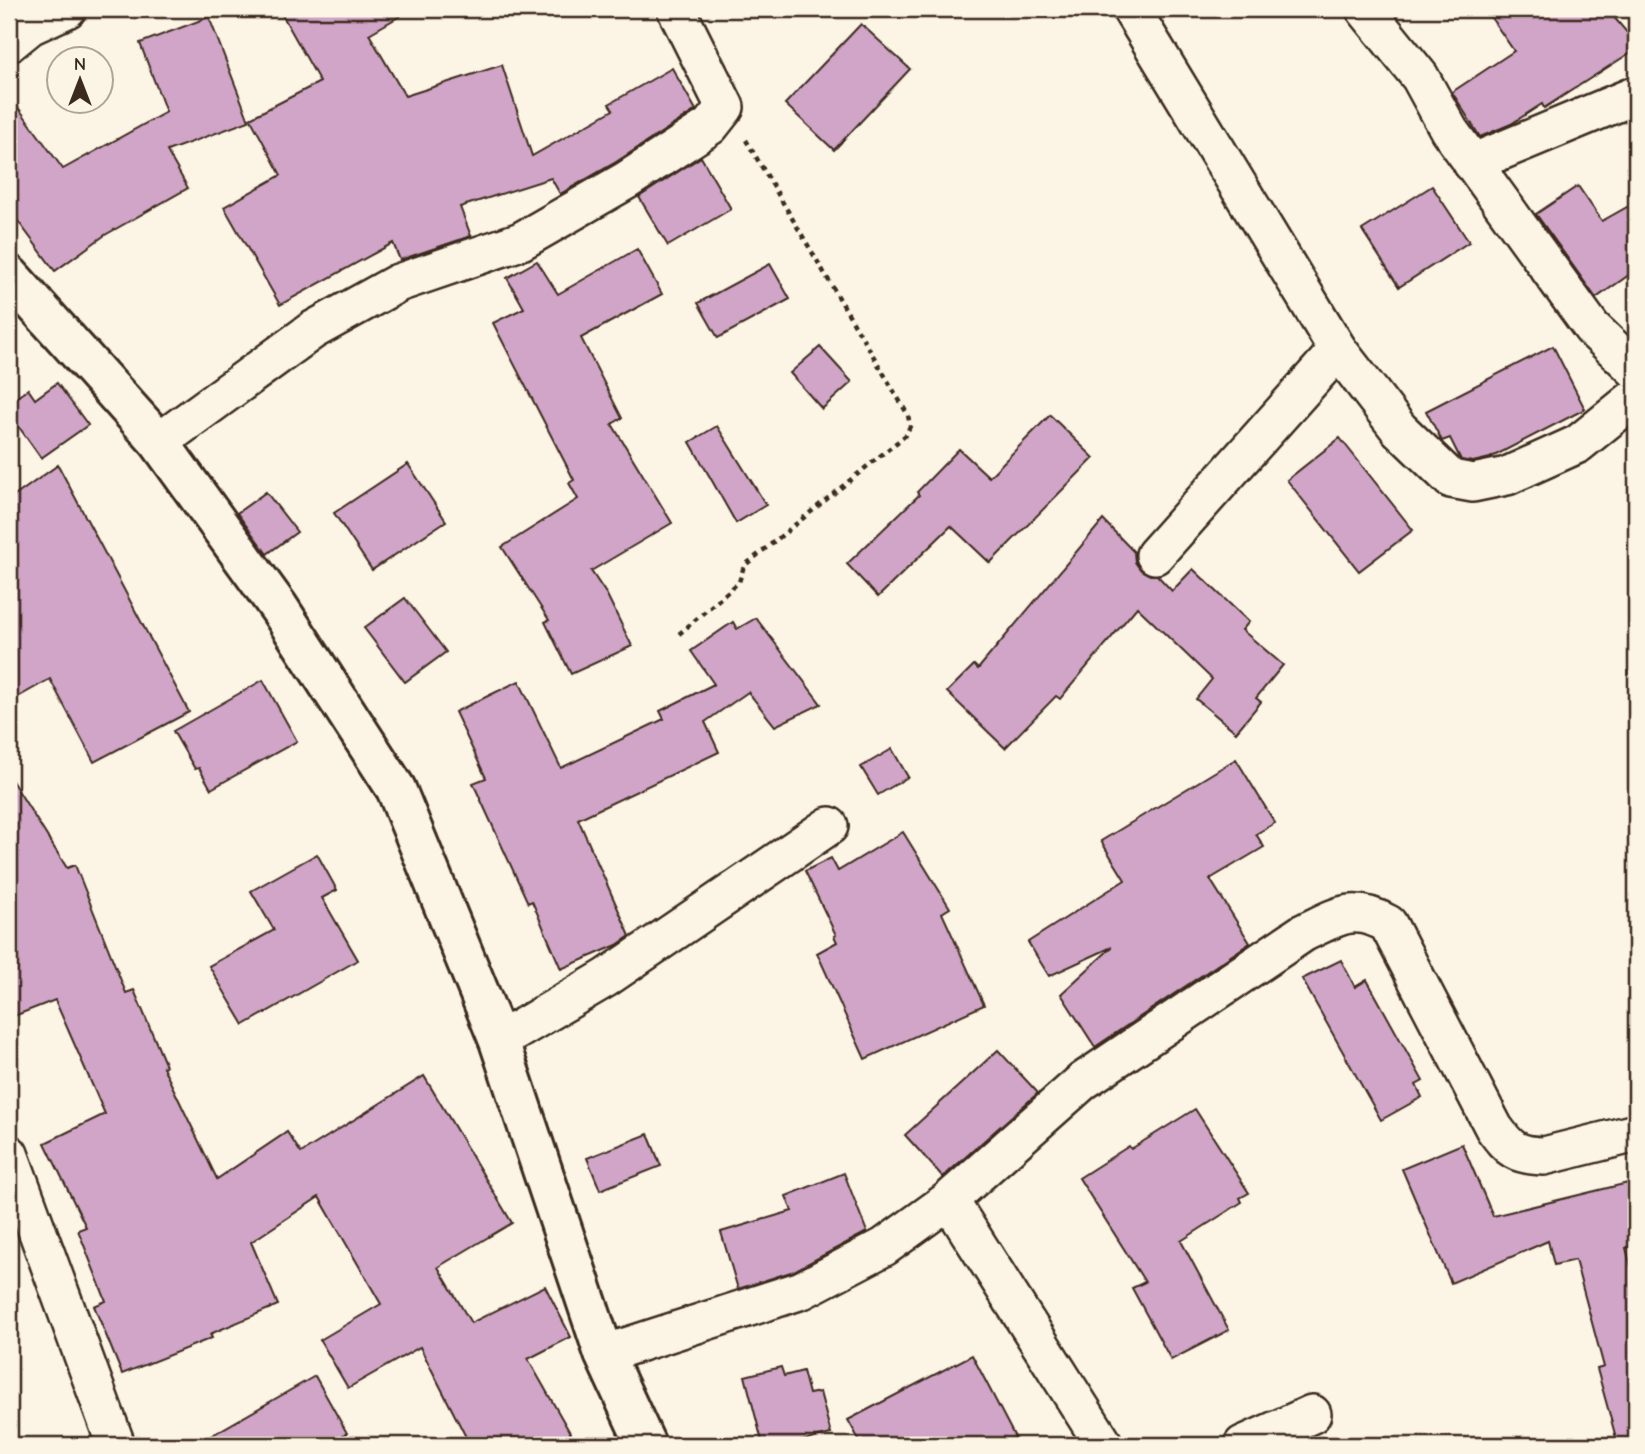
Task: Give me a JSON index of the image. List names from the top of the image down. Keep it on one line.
{"north":"top"}
